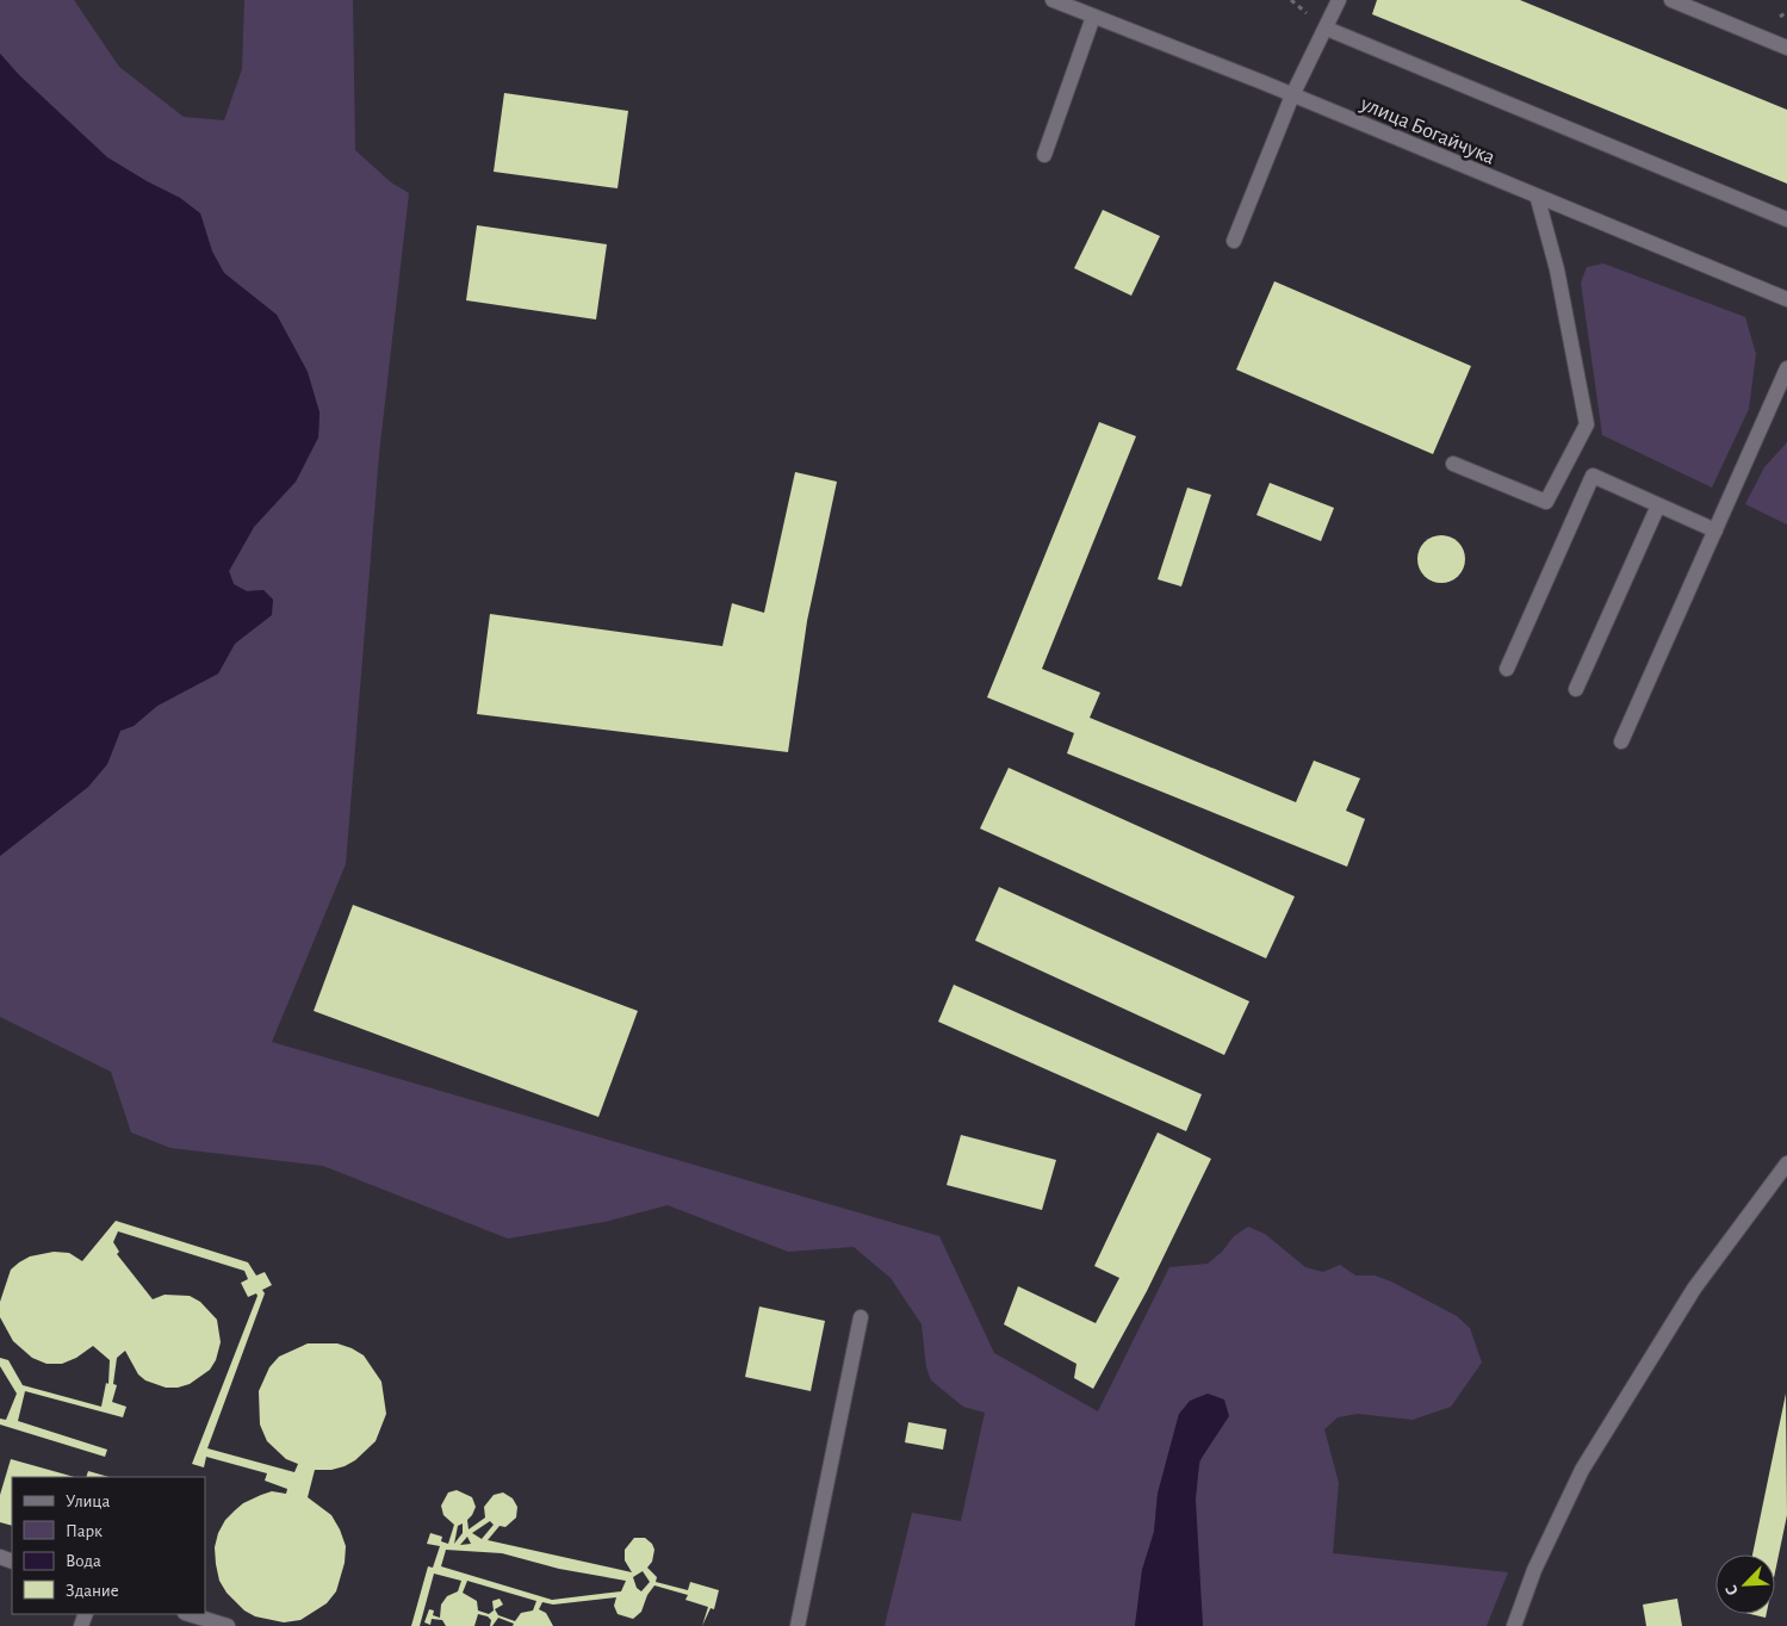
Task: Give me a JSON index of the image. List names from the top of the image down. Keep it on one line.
{"streets":{"street":["улица Богайчука"]},"legend":["Улица","Парк","Вода","Здание"],"north":"bottom left"}
